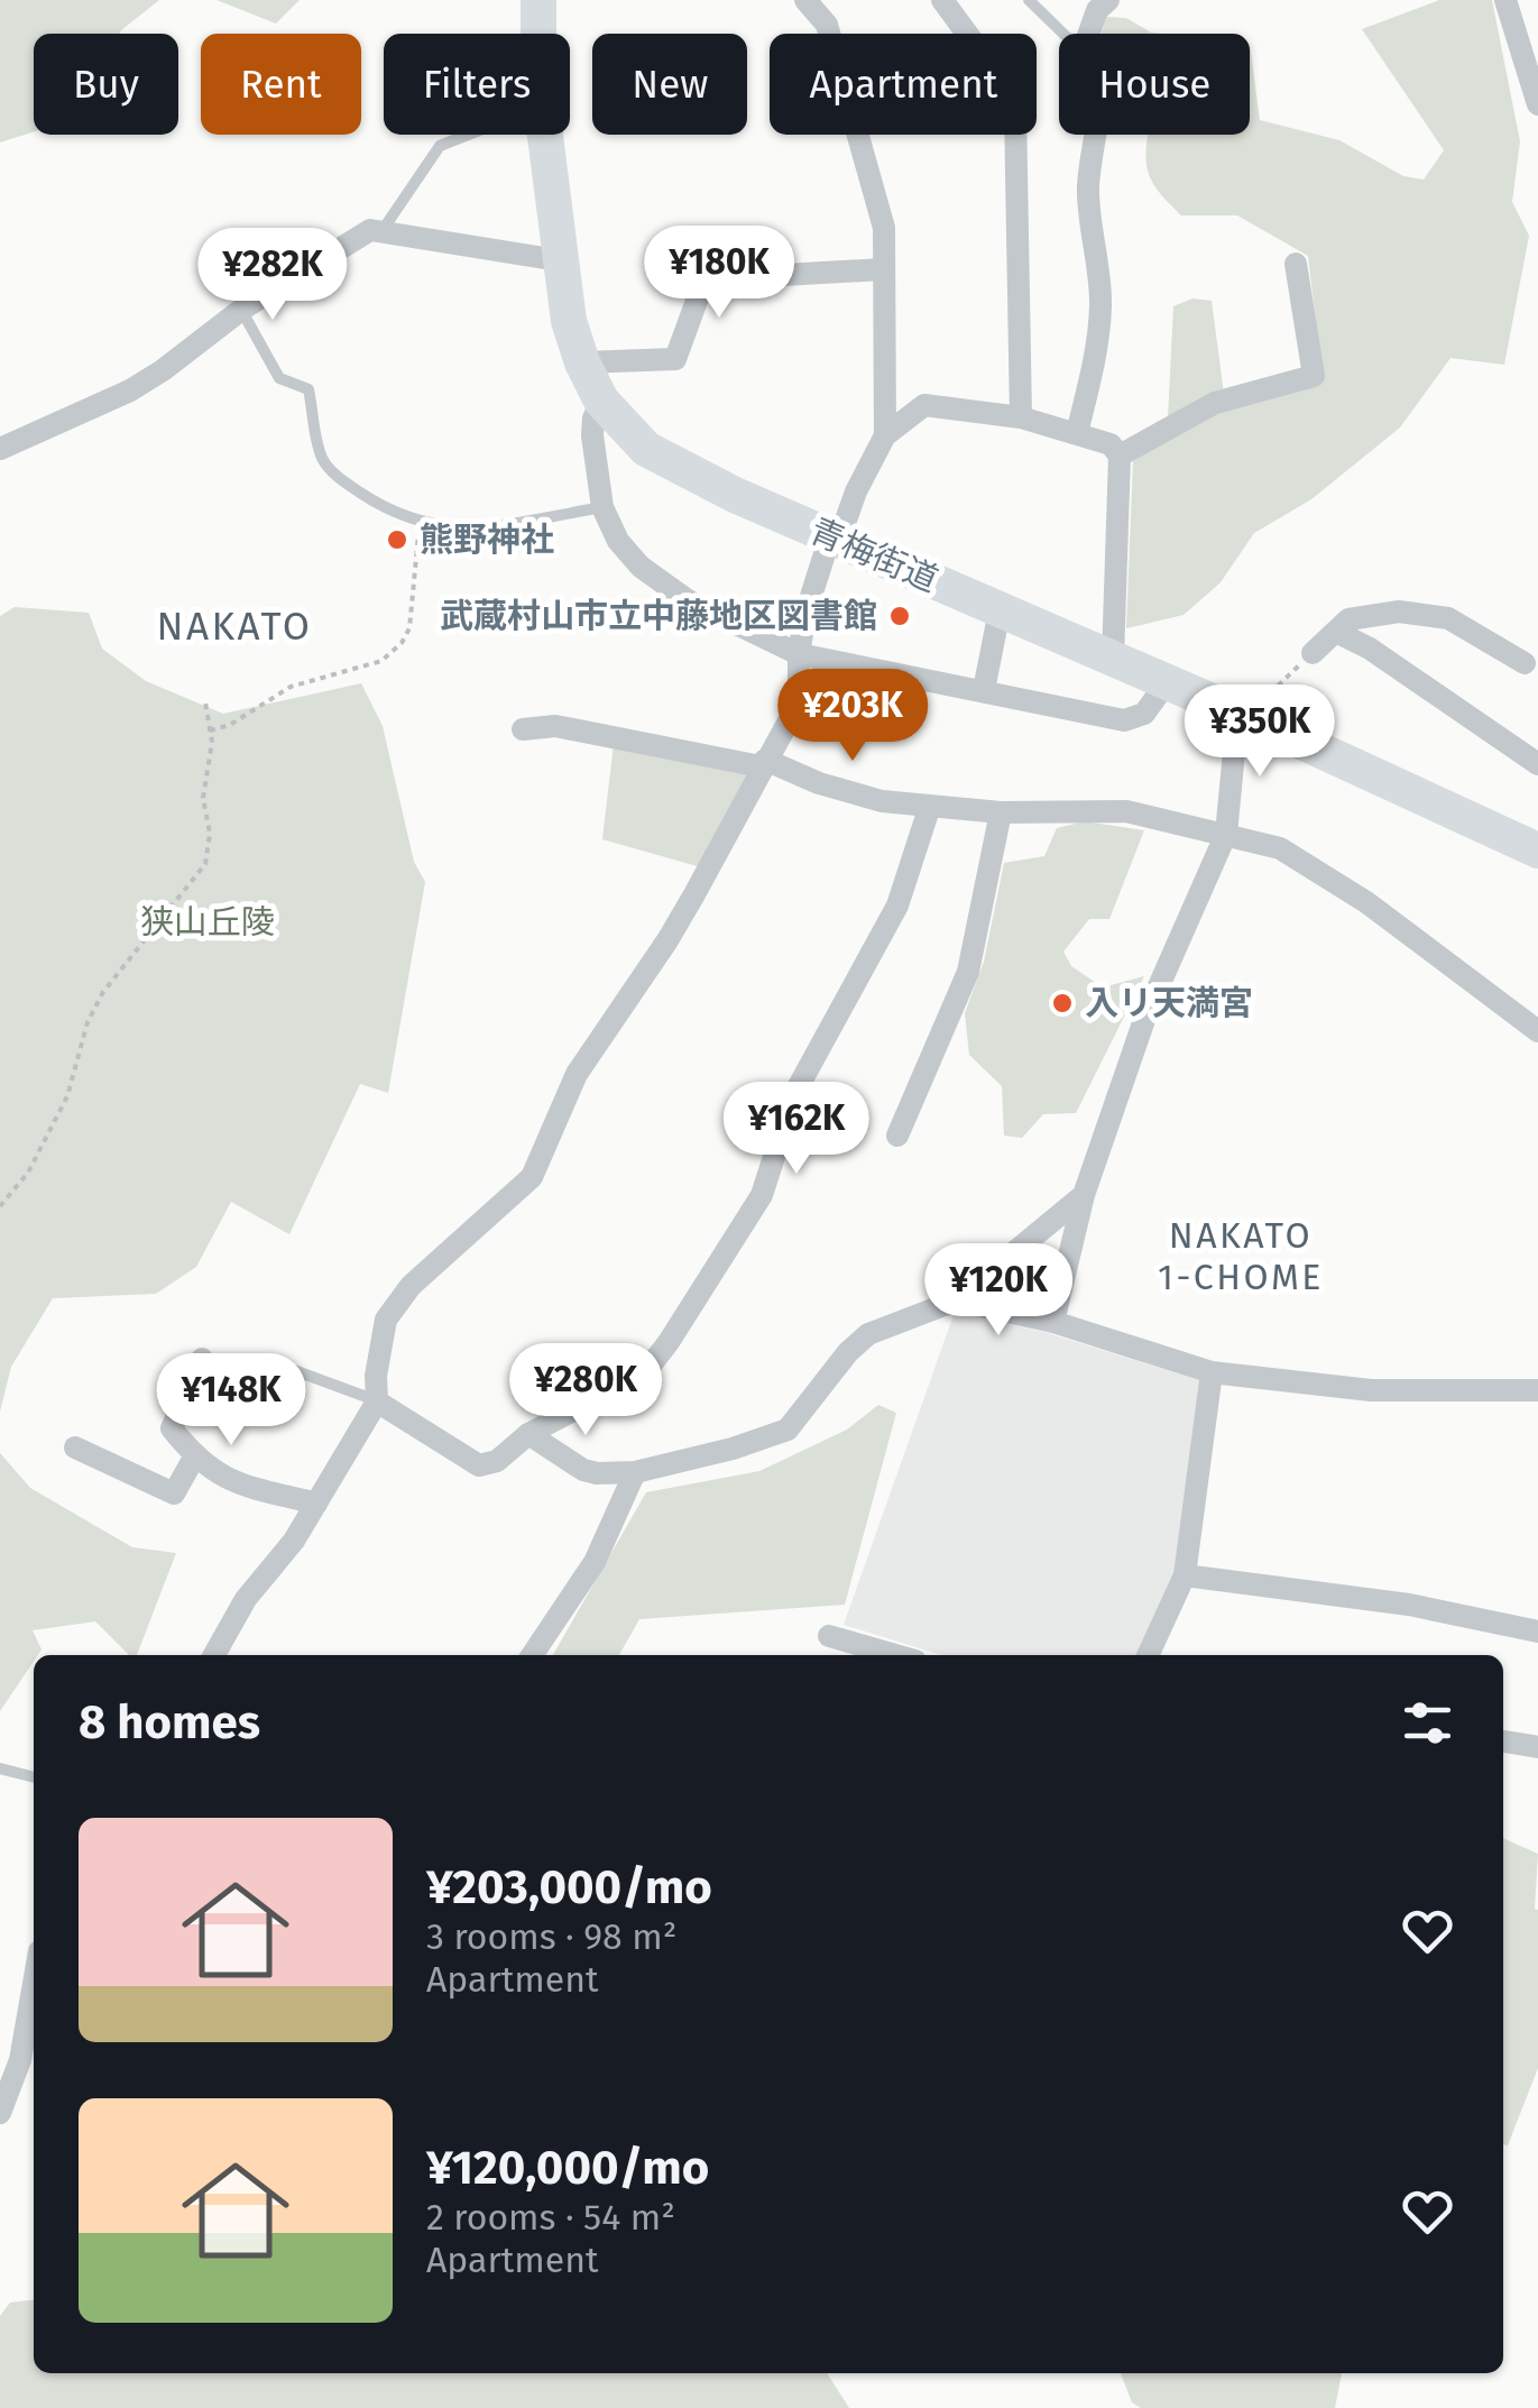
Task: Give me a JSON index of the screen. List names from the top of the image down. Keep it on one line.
{"streets":{"main road":["青梅街道"]},"districts":["NAKATO","NAKATO 1-CHOME"],"parks":["狭山丘陵"],"places":["熊野神社","武蔵村山市立中藤地区図書館","入リ天満宮"],"page":{"chip":["Buy","Rent","Filters","New","Apartment","House"],"price":["¥180K","¥282K","¥203K","¥350K","¥162K","¥120K","¥280K","¥148K"],"heading":"8 homes","list":[{"name":"¥203,000/mo","note":"3 rooms · 98 m² · Apartment"},{"name":"¥120,000/mo","note":"2 rooms · 54 m² · Apartment"}]}}
